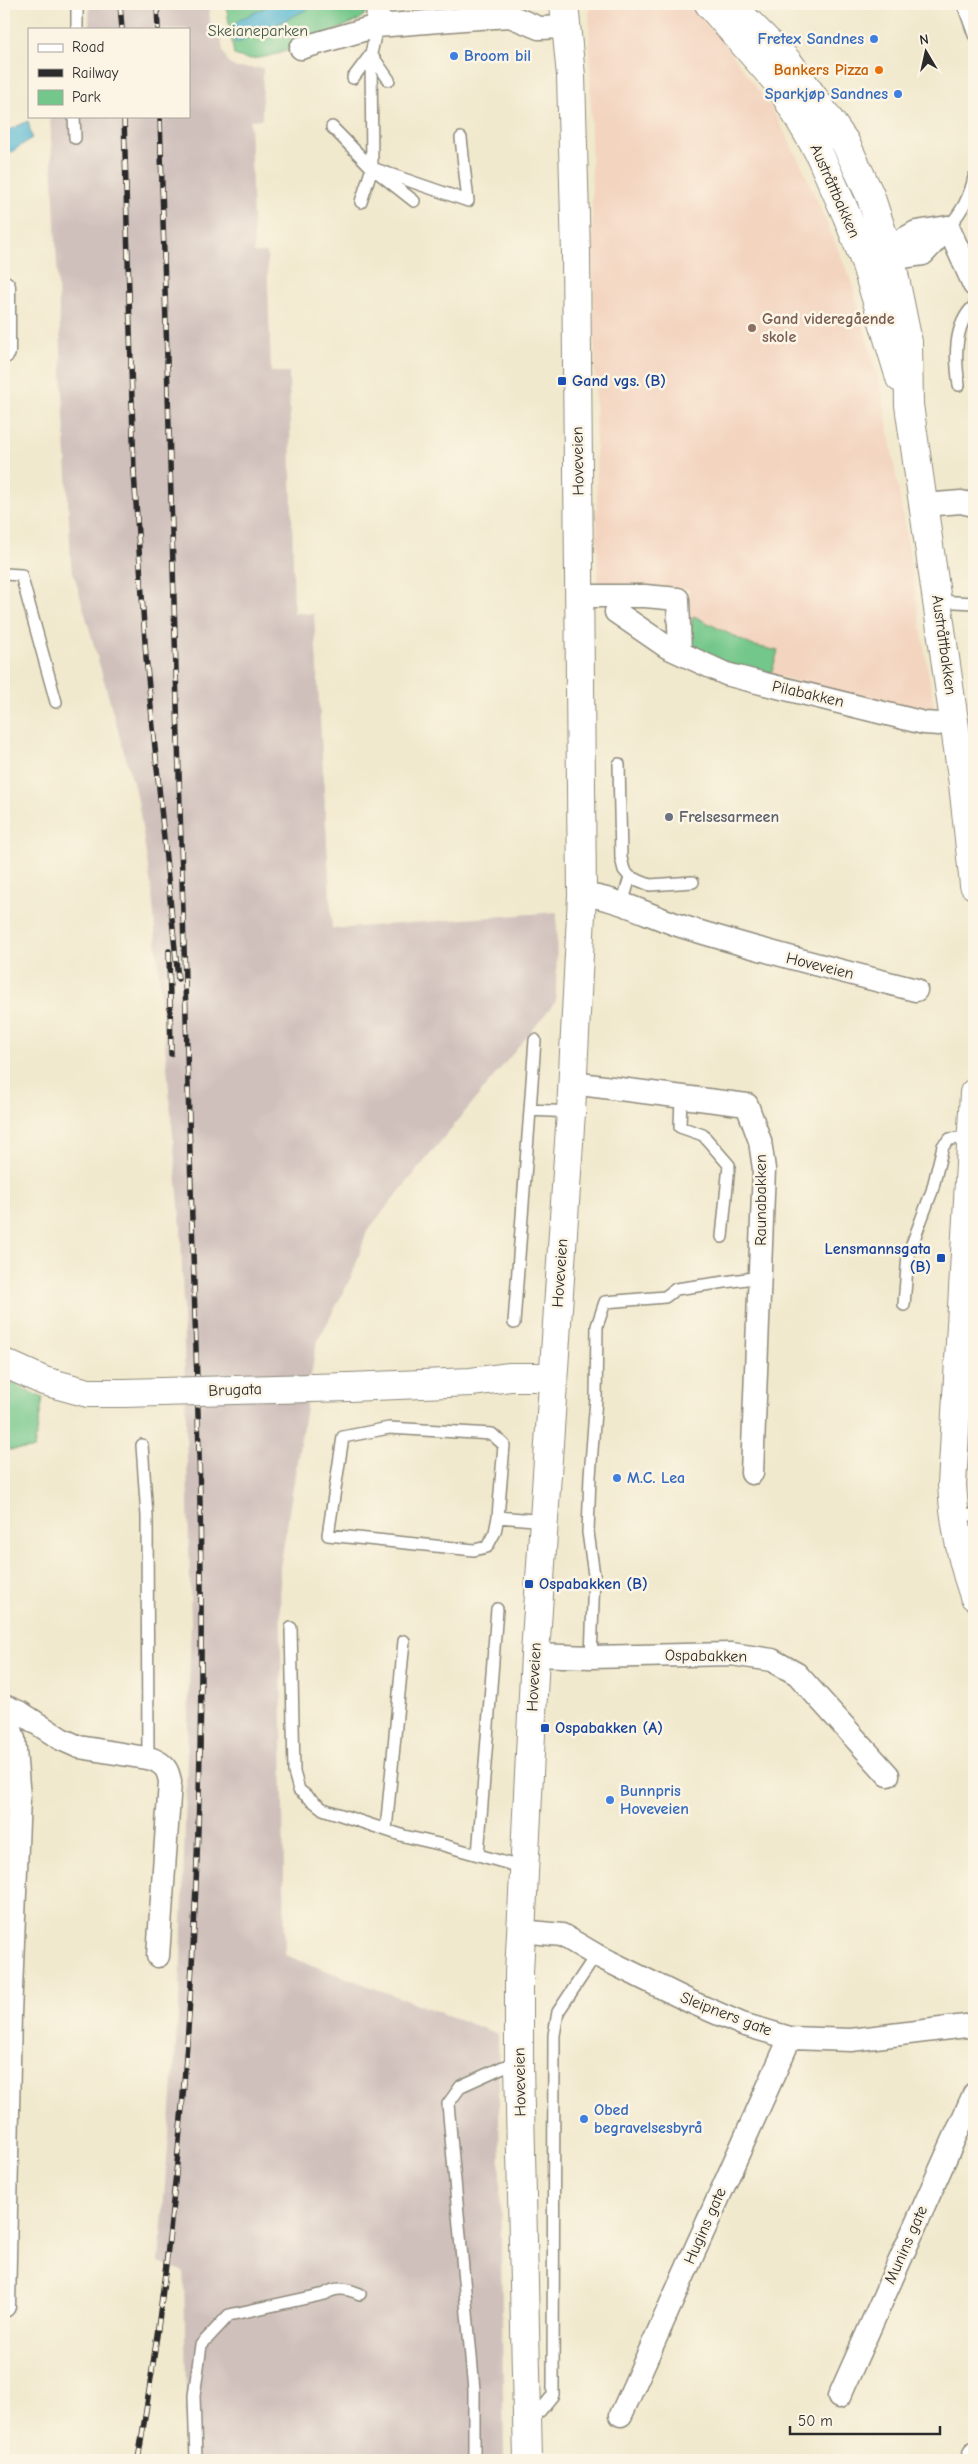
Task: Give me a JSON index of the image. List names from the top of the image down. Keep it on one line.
{"streets":{"main road":["Austråttbakken","Hoveveien","Brugata"],"street":["Pilabakken","Raunabakken","Ospabakken","Sleipners gate","Hugins gate","Munins gate"]},"crossings":[["Hoveveien","Raunabakken"],["Hoveveien","Brugata"],["Hoveveien","Ospabakken"],["Hoveveien","Sleipners gate"],["Sleipners gate","Hugins gate"]],"parks":["Skeianeparken"],"places":{"other":["Fretex Sandnes","Broom bil","Bankers Pizza","Sparkjøp Sandnes","Gand videregående skole","Frelsesarmeen","M.C. Lea","Bunnpris Hoveveien","Obed begravelsesbyrå"],"transit":["Gand vgs. (B)","Lensmannsgata (B)","Ospabakken (B)","Ospabakken (A)"]},"legend":["Road","Railway","Park"],"scale_bar":"50 m","north":"top"}
